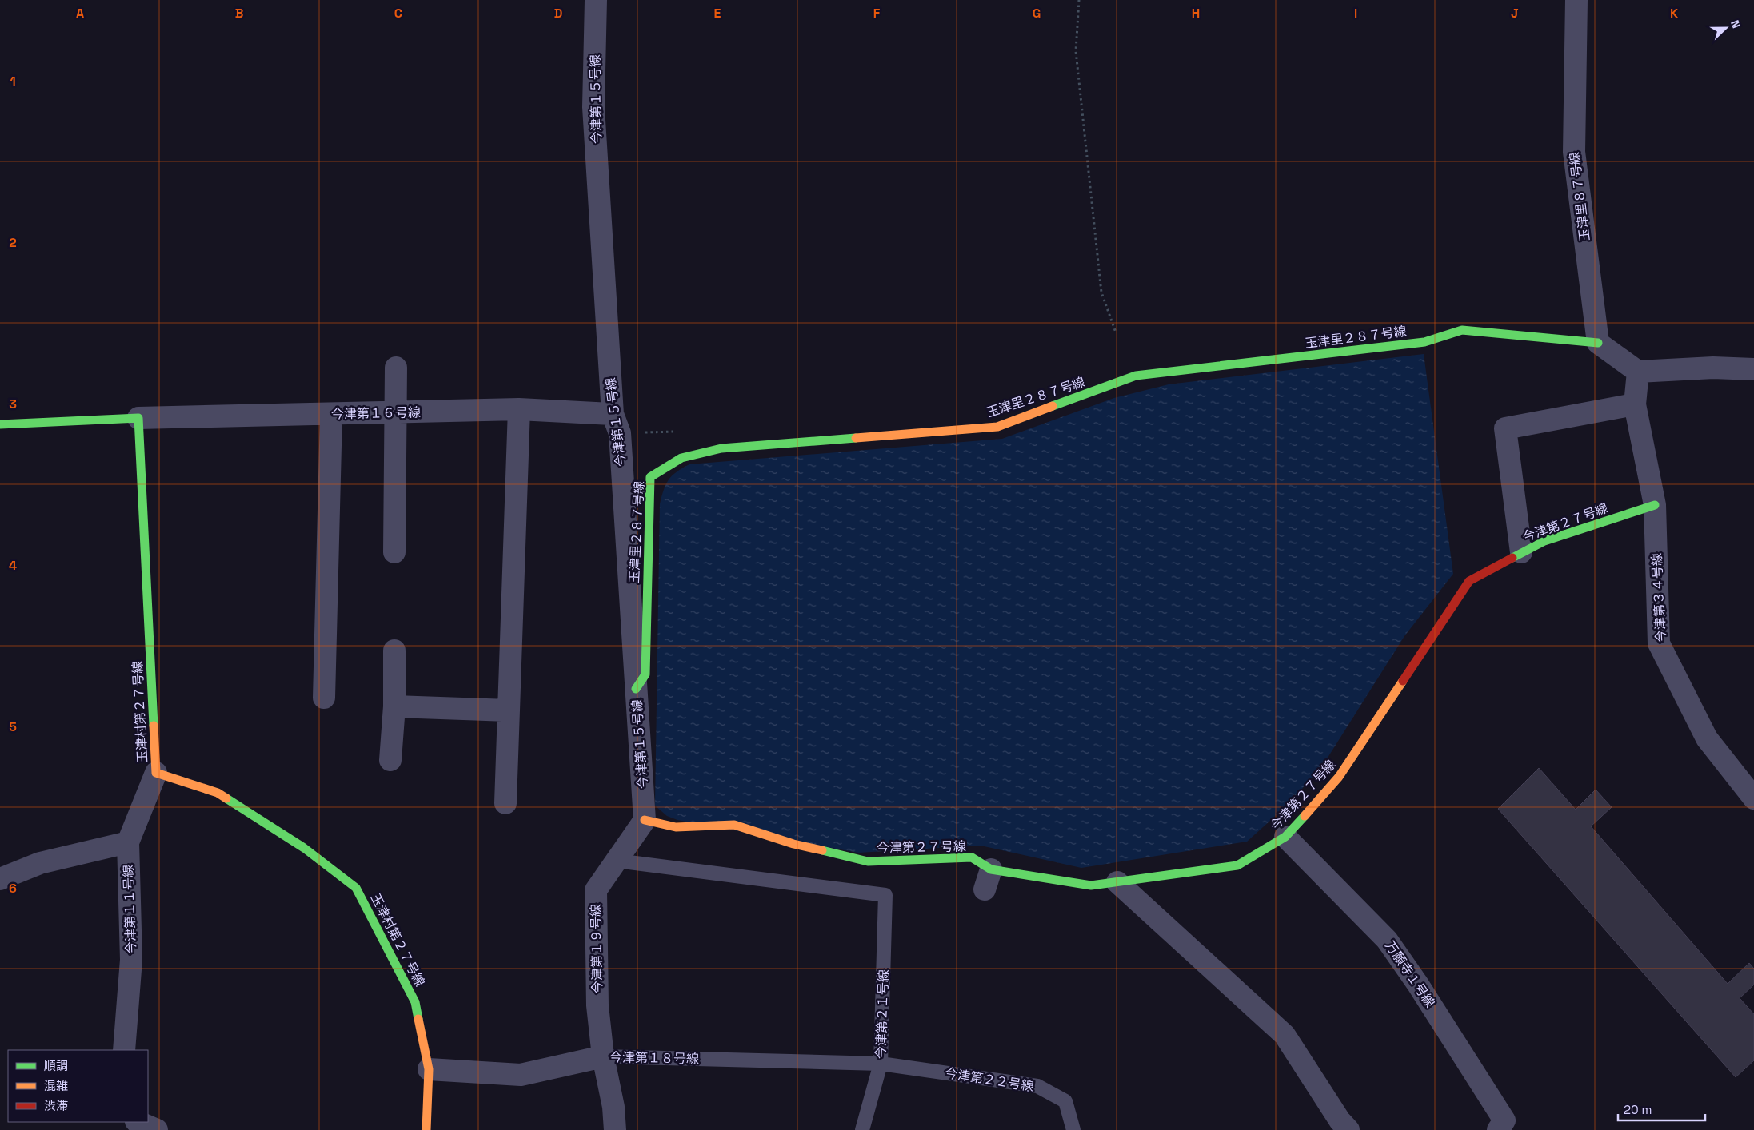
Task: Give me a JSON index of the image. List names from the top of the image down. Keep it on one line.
{"streets":{"street":["今津第１５号線","玉津里８７号線","玉津里２８７号線","今津第１６号線","今津第２７号線","今津第３４号線","玉津村第２７号線","今津第１１号線","今津第１９号線","万願寺１号線","今津第１８号線"],"lane":["今津第２１号線","今津第２２号線"]},"crossings":[["今津第１５号線","玉津里２８７号線"],["今津第１５号線","今津第１６号線"],["今津第１５号線","今津第２７号線"],["今津第１５号線","今津第１９号線"],["玉津里８７号線","玉津里２８７号線"],["今津第１６号線","玉津村第２７号線"],["今津第２７号線","今津第３４号線"],["今津第２７号線","今津第１９号線"],["今津第２７号線","万願寺１号線"],["玉津村第２７号線","今津第１１号線"],["玉津村第２７号線","今津第１８号線"],["今津第１９号線","今津第２１号線"],["今津第１９号線","今津第１８号線"],["今津第２１号線","今津第１８号線"],["今津第２１号線","今津第２２号線"],["今津第１８号線","今津第２２号線"]],"legend":["順調","混雑","渋滞"],"scale_bar":"20 m","north":"right","grid":{"columns":["A","B","C","D","E","F","G","H","I","J","K"],"rows":["1","2","3","4","5","6"]}}
